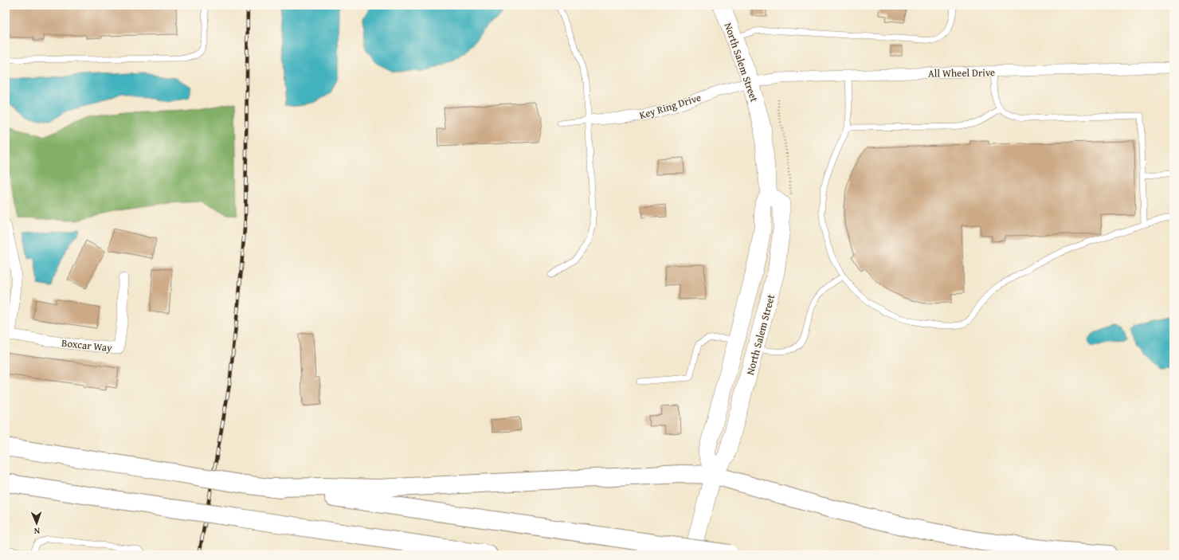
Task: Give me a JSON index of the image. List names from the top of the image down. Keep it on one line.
{"streets":{"main road":["North Salem Street"],"street":["All Wheel Drive","Key Ring Drive","Boxcar Way"]},"crossings":[["North Salem Street","All Wheel Drive"],["North Salem Street","Key Ring Drive"],["All Wheel Drive","Key Ring Drive"]],"north":"bottom"}
